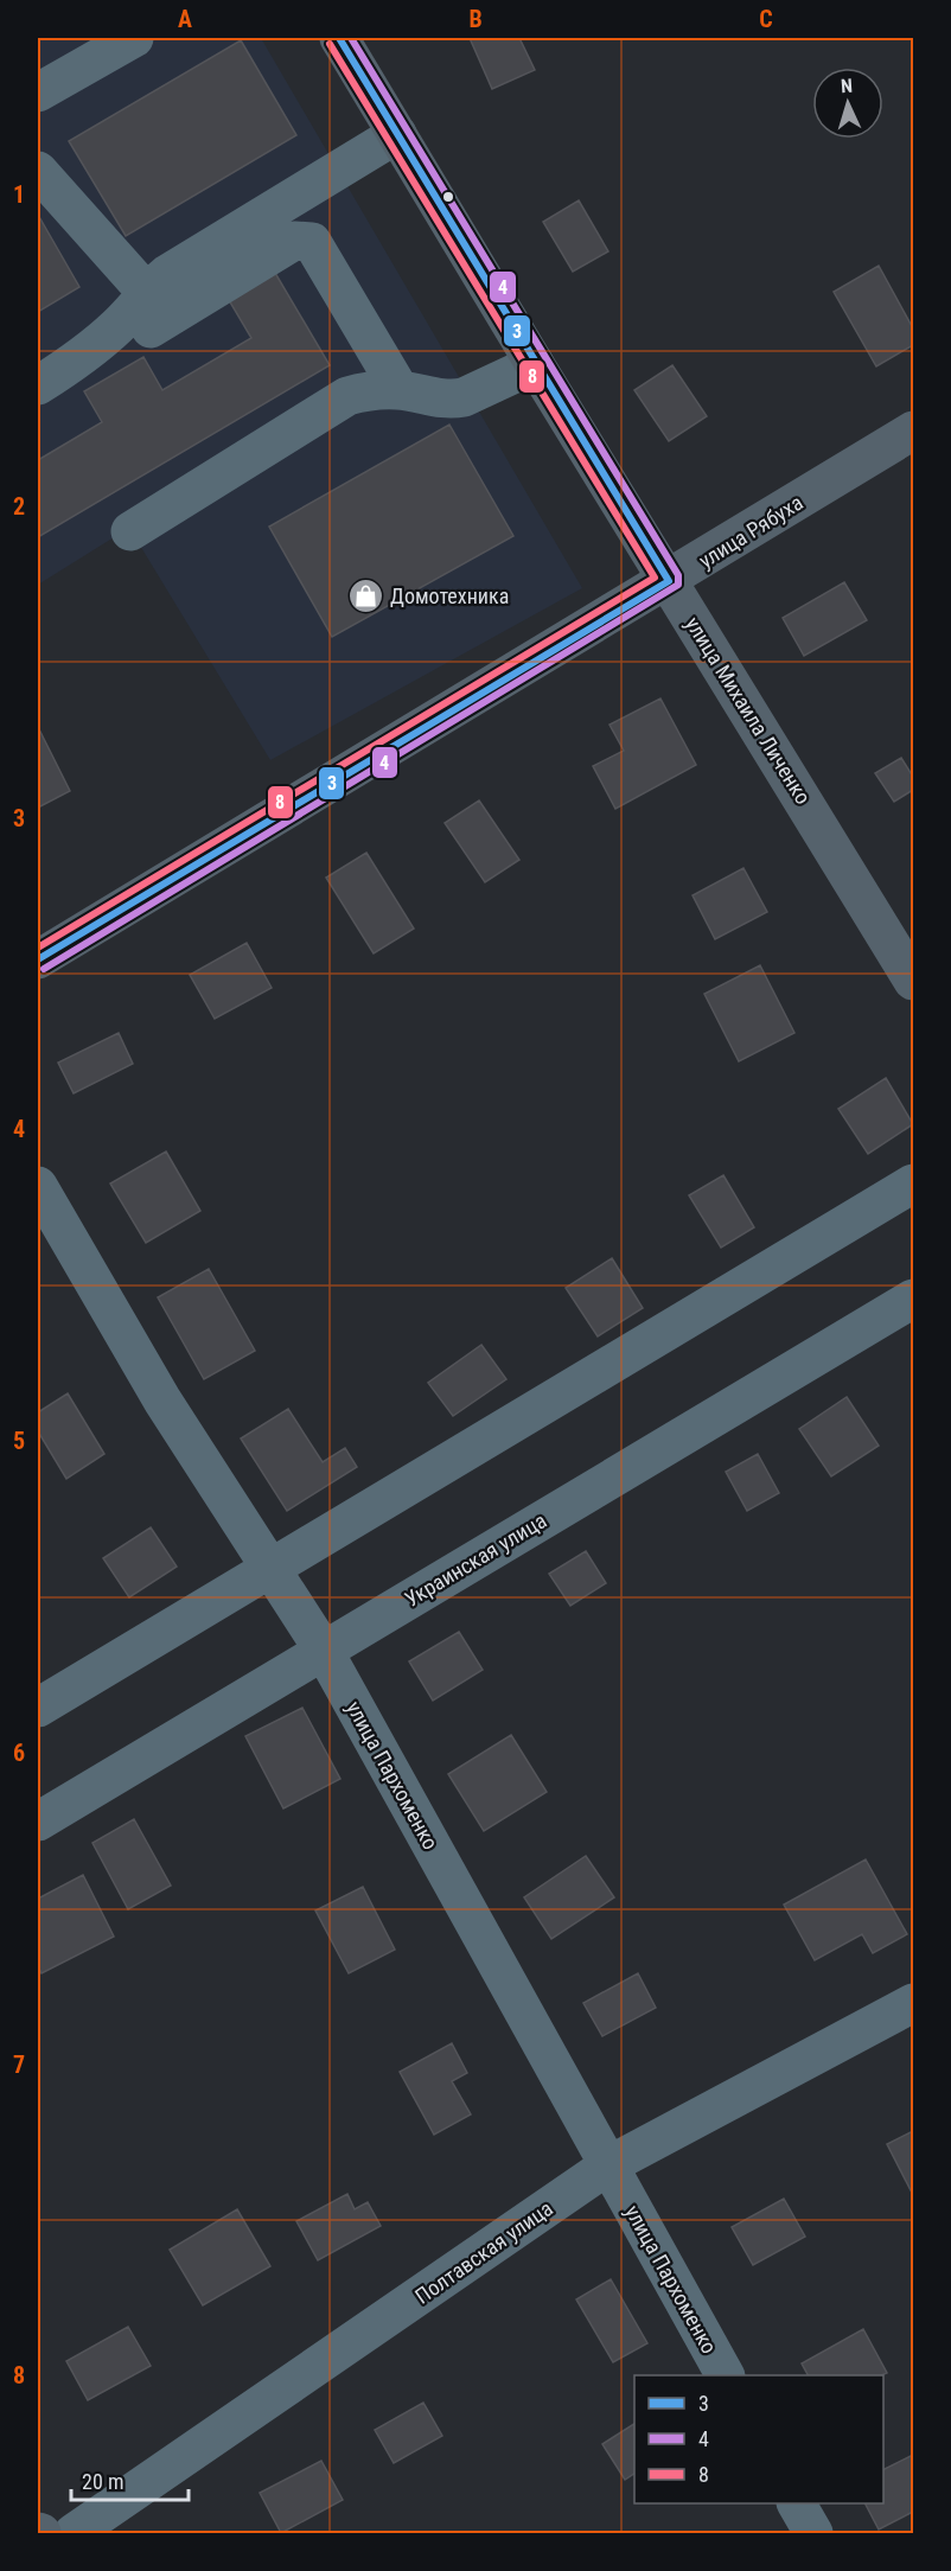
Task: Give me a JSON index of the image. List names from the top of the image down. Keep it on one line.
{"streets":{"main road":["улица Рябуха","улица Михаила Личенко"],"street":["Украинская улица","улица Пархоменко","Полтавская улица"]},"crossings":[["улица Рябуха","улица Михаила Личенко"],["Украинская улица","улица Пархоменко"],["улица Пархоменко","Полтавская улица"]],"places":{"shop":["Домотехника"]},"lines":["transit line 3","transit line 4","transit line 8"],"legend":["3","4","8"],"scale_bar":"20 m","north":"top","grid":{"columns":["A","B","C"],"rows":["1","2","3","4","5","6","7","8"]}}
